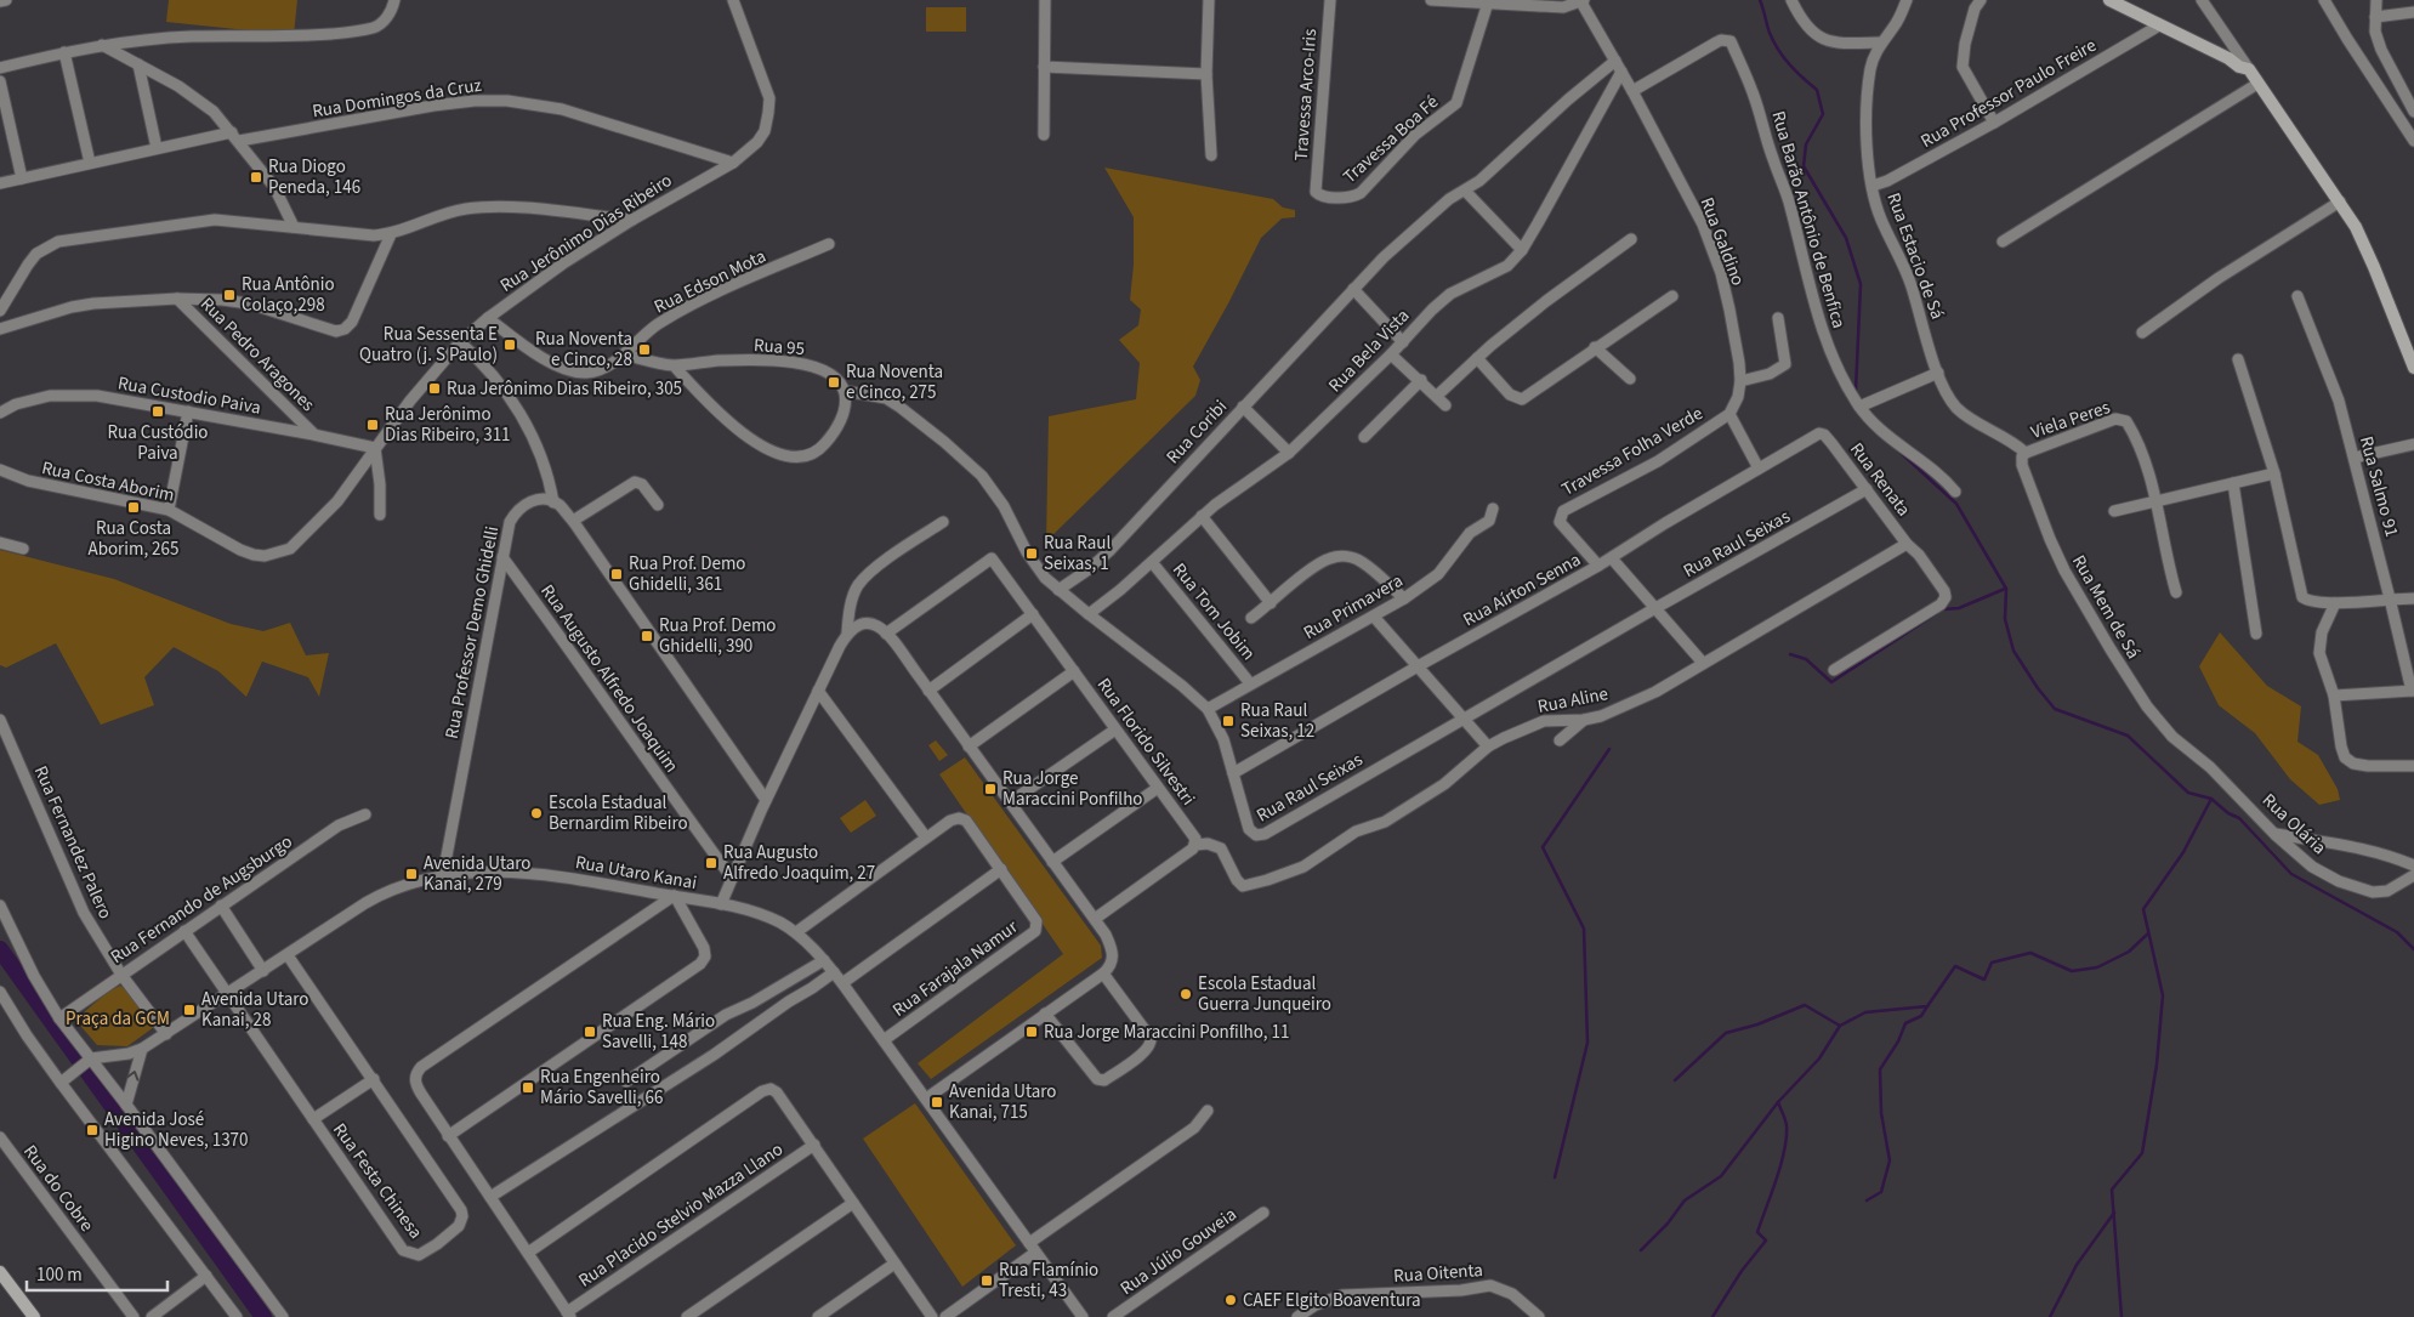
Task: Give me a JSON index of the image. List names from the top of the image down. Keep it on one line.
{"streets":{"street":["Rua Professor Paulo Freire","Travessa Arco-Iris","Rua Domingos da Cruz","Travessa Boa Fé","Rua Barão Antônio de Benfica","Rua Jerônimo Dias Ribeiro","Rua Galdino","Rua Estacio de Sá","Rua Edson Mota","Rua 95","Rua Bela Vista","Rua Pedro Aragones","Rua Custodio Paiva","Viela Peres","Rua Coribi","Travessa Folha Verde","Rua Renata","Rua Costa Aborim","Rua Salmo 91","Rua Raul Seixas","Rua Aírton Senna","Rua Primavera","Rua Mem de Sá","Rua Tom Jobim","Rua Professor Demo Ghidelli","Rua Augusto Alfredo Joaquim","Rua Aline","Rua Florido Silvestri","Rua Olária","Rua Fernandez Palero","Rua Utaro Kanai","Rua Fernando de Augsburgo","Rua Farajala Namur","Rua Festa Chinesa","Rua do Cobre","Rua Placido Stelvio Mazza Llano","Rua Júlio Gouveia","Rua Oitenta"]},"crossings":[["Rua Professor Paulo Freire","Rua Estacio de Sá"],["Travessa Arco-Iris","Travessa Boa Fé"],["Rua Domingos da Cruz","Rua Jerônimo Dias Ribeiro"],["Rua Barão Antônio de Benfica","Rua Galdino"],["Rua Jerônimo Dias Ribeiro","Rua Edson Mota"],["Rua Jerônimo Dias Ribeiro","Rua Custodio Paiva"],["Rua Jerônimo Dias Ribeiro","Rua Costa Aborim"],["Rua Galdino","Rua Bela Vista"],["Rua Galdino","Rua Coribi"],["Rua Galdino","Travessa Folha Verde"],["Rua Estacio de Sá","Viela Peres"],["Rua Estacio de Sá","Rua Mem de Sá"],["Rua Edson Mota","Rua 95"],["Rua 95","Rua Raul Seixas"],["Rua Bela Vista","Rua Raul Seixas"],["Rua Bela Vista","Rua Tom Jobim"],["Rua Pedro Aragones","Rua Custodio Paiva"],["Viela Peres","Rua Mem de Sá"],["Rua Coribi","Rua Raul Seixas"],["Travessa Folha Verde","Rua Aírton Senna"],["Rua Renata","Rua Raul Seixas"],["Rua Renata","Rua Aírton Senna"],["Rua Renata","Rua Aline"],["Rua Raul Seixas","Rua Aírton Senna"],["Rua Raul Seixas","Rua Primavera"],["Rua Primavera","Rua Tom Jobim"],["Rua Mem de Sá","Rua Olária"],["Rua Professor Demo Ghidelli","Rua Augusto Alfredo Joaquim"],["Rua Professor Demo Ghidelli","Rua Utaro Kanai"],["Rua Aline","Rua Florido Silvestri"],["Rua Fernandez Palero","Rua Utaro Kanai"],["Rua Fernandez Palero","Rua Fernando de Augsburgo"],["Rua Utaro Kanai","Rua Farajala Namur"],["Rua Utaro Kanai","Rua Festa Chinesa"],["Rua Fernando de Augsburgo","Rua Festa Chinesa"]],"parks":["Praça da GCM"],"places":{"transit":["Rua Diogo Peneda, 146","Rua Antônio Colaço,298","Rua Sessenta E Quatro (j. S Paulo)","Rua Noventa e Cinco, 28","Rua Noventa e Cinco, 275","Rua Jerônimo Dias Ribeiro, 305","Rua Custódio Paiva","Rua Jerônimo Dias Ribeiro, 311","Rua Costa Aborim, 265","Rua Raul Seixas, 1","Rua Prof. Demo Ghidelli, 361","Rua Prof. Demo Ghidelli, 390","Rua Raul Seixas, 12","Rua Jorge Maraccini Ponfilho","Rua Augusto Alfredo Joaquim, 27","Avenida Utaro Kanai, 279","Avenida Utaro Kanai, 28","Rua Eng. Mário Savelli, 148","Rua Jorge Maraccini Ponfilho, 11","Rua Engenheiro Mário Savelli, 66","Avenida Utaro Kanai, 715","Avenida José Higino Neves, 1370","Rua Flamínio Tresti, 43"],"other":["Escola Estadual Bernardim Ribeiro","Escola Estadual Guerra Junqueiro","CAEF Elgito Boaventura"]},"scale_bar":"100 m"}
